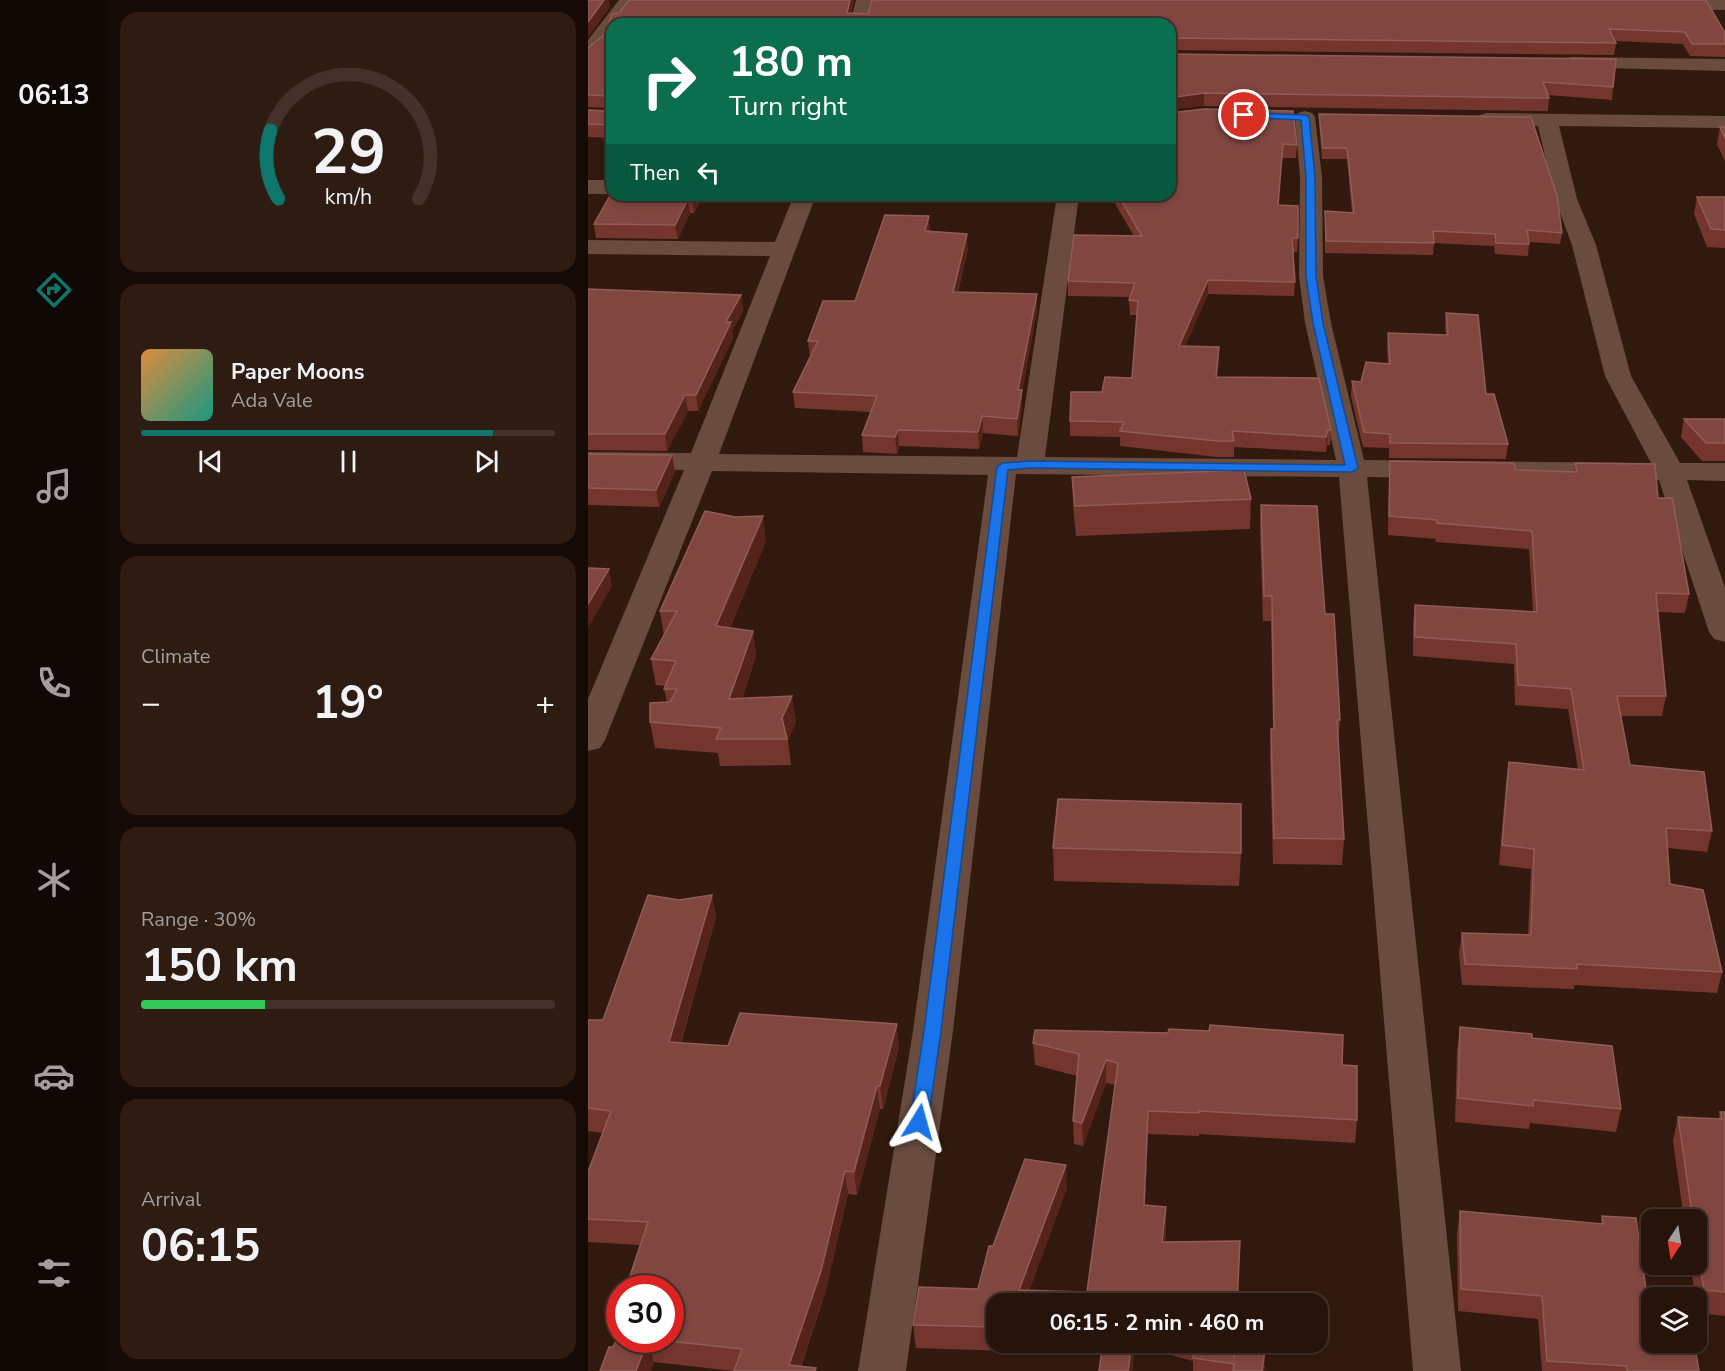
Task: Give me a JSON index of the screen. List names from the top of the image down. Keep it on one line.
{"north":"bottom","page":{"tabs":"06:13","turn":["180 m","Turn right"],"then":"Then","song":["Paper Moons","Ada Vale"],"tile":["Climate",["Range · 30%","150 km"],["Arrival","06:15"]],"heat":["−","19°","+"],"limit":"30","trip":"06:15 · 2 min · 460 m","gauge":["29","km/h"]}}
